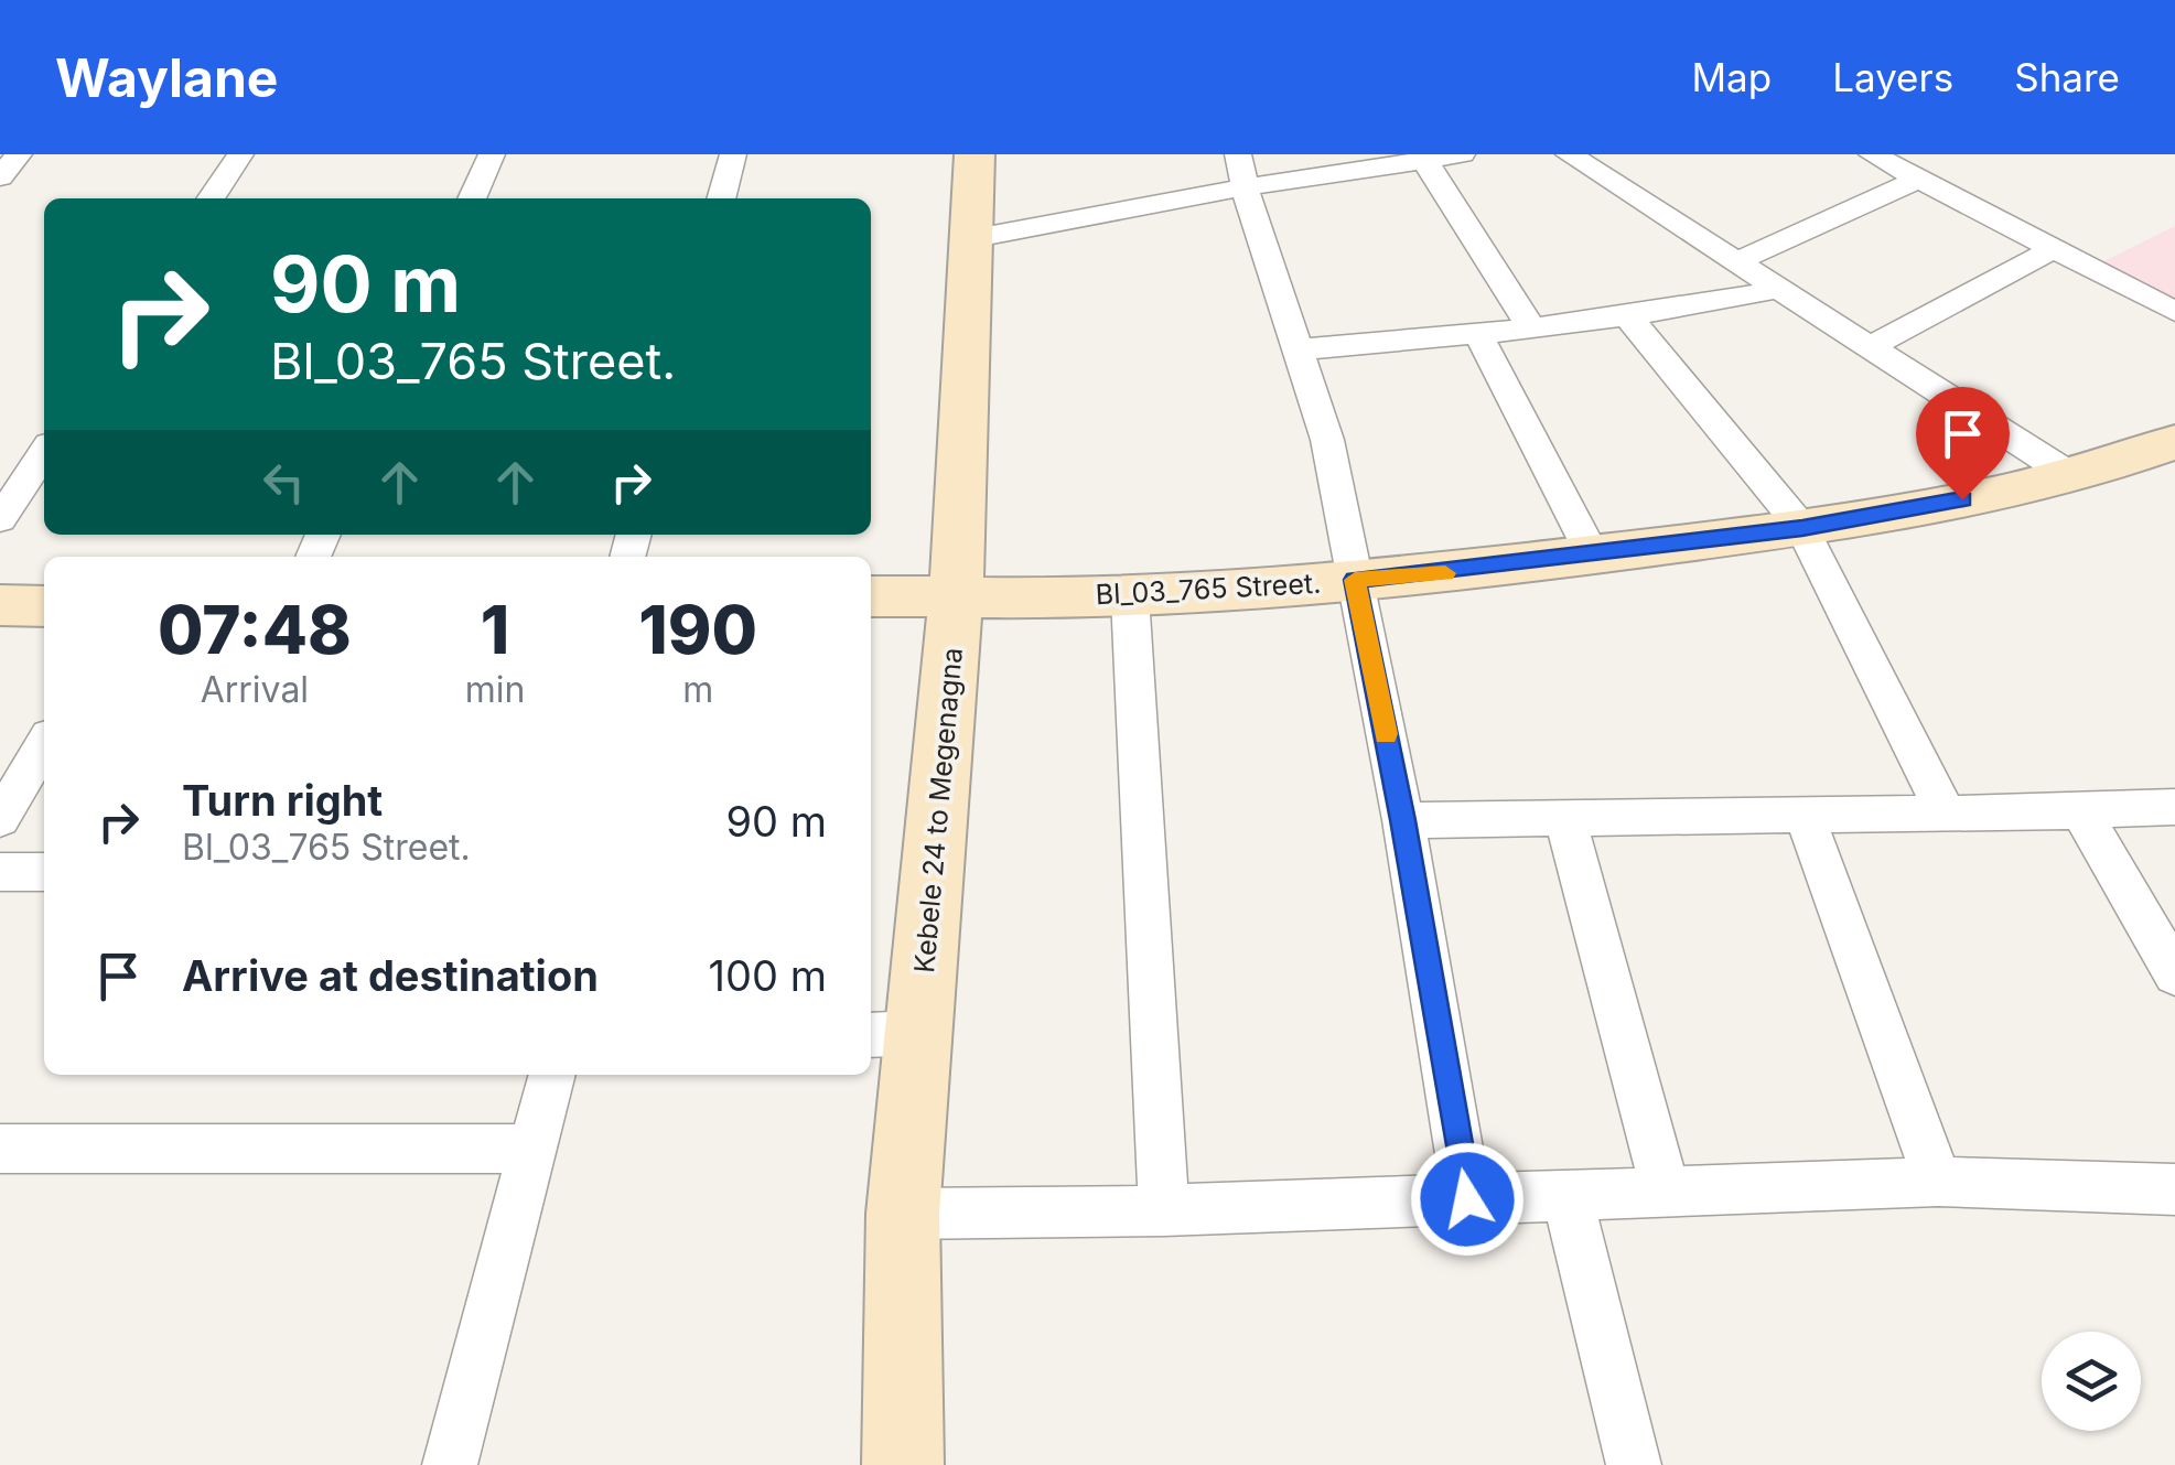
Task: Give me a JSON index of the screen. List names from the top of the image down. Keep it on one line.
{"streets":{"main road":["Bl_03_765 Street.","Kebele 24 to Megenagna"]},"crossings":[["Bl_03_765 Street.","Kebele 24 to Megenagna"]],"page":{"header":"Waylane","nav":["Map","Layers","Share"],"turn":["90 m","Bl_03_765 Street."],"eta":["07:48","Arrival","1","min","190","m"],"list":[{"name":"Turn right","note":"Bl_03_765 Street.","value":"90 m"},{"name":"Arrive at destination","value":"100 m"}]}}
